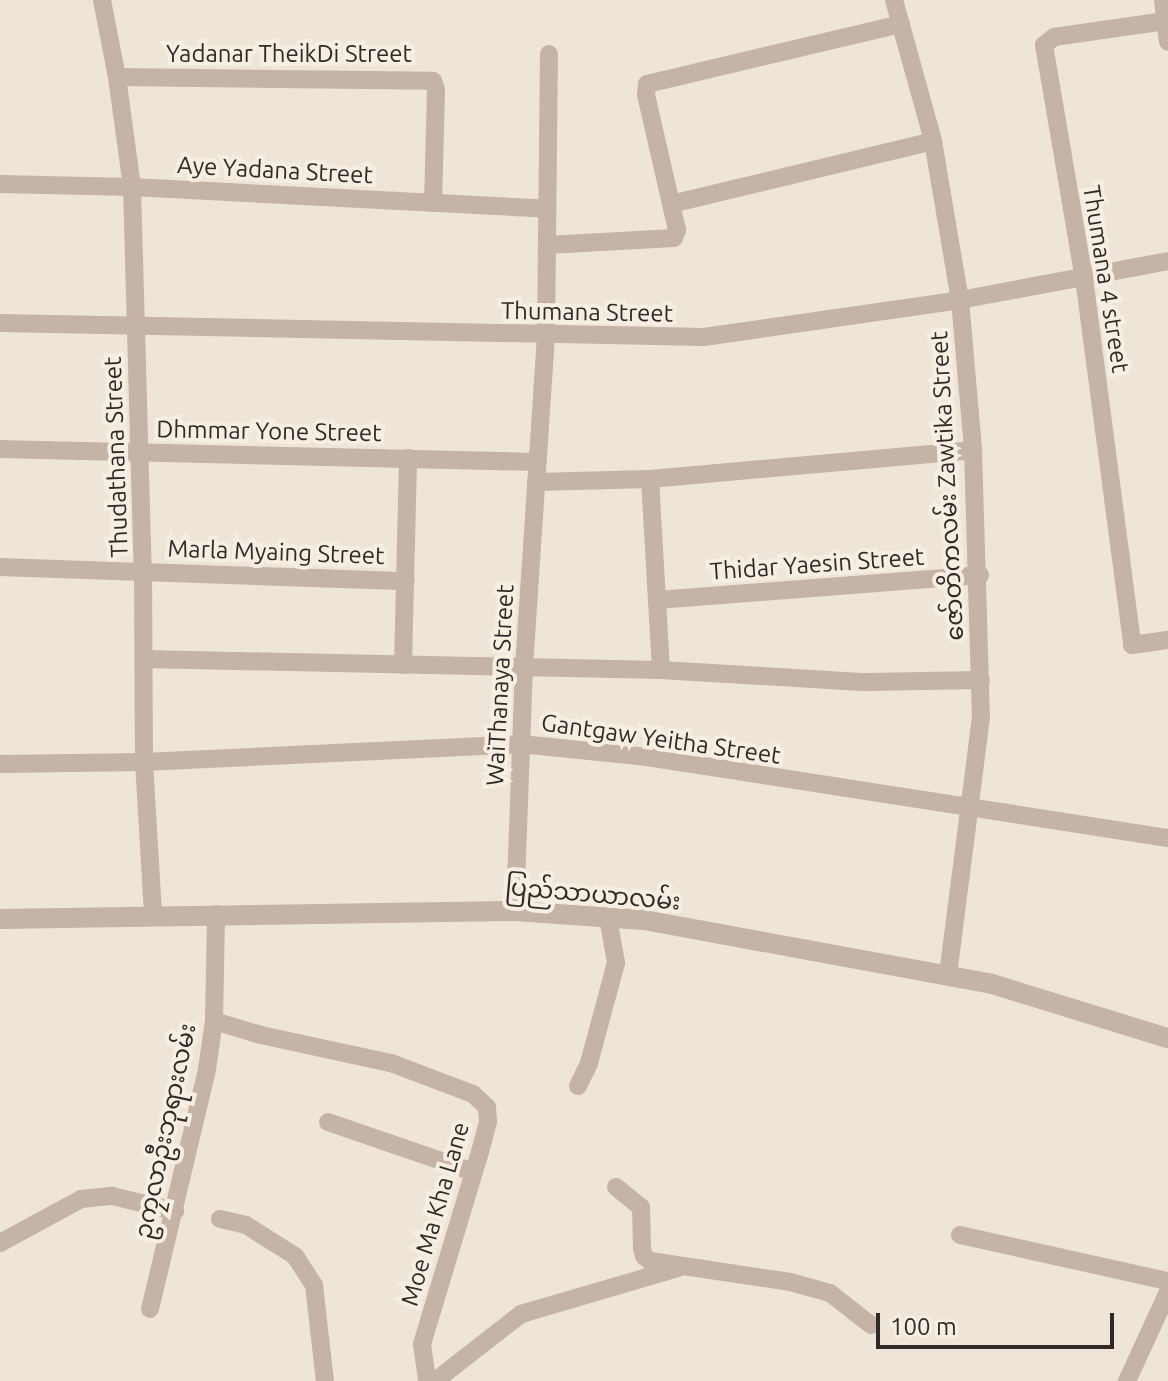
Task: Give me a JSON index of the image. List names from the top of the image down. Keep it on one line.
{"streets":{"street":["Yadanar TheikDi Street","Aye Yadana Street","Thumana 4 street","Thumana Street","Dhmmar Yone Street","Thudathana Street","ဇော်တိကလမ်း Zawtika Street","Marla Myaing Street","Thidar Yaesin Street","WaiThanaya Street","Gantgaw Yeitha Street","ပြည်သာယာလမ်း","ဥကၠလာဦးဘုရားလမ်း","Moe Ma Kha Lane"]},"crossings":[["Yadanar TheikDi Street","Aye Yadana Street"],["Yadanar TheikDi Street","Thudathana Street"],["Aye Yadana Street","Thudathana Street"],["Aye Yadana Street","WaiThanaya Street"],["Thumana 4 street","Thumana Street"],["Thumana Street","Thudathana Street"],["Thumana Street","ဇော်တိကလမ်း Zawtika Street"],["Thumana Street","WaiThanaya Street"],["Dhmmar Yone Street","Thudathana Street"],["Dhmmar Yone Street","WaiThanaya Street"],["Thudathana Street","Marla Myaing Street"],["Thudathana Street","Gantgaw Yeitha Street"],["Thudathana Street","ပြည်သာယာလမ်း"],["ဇော်တိကလမ်း Zawtika Street","Thidar Yaesin Street"],["ဇော်တိကလမ်း Zawtika Street","Gantgaw Yeitha Street"],["ဇော်တိကလမ်း Zawtika Street","ပြည်သာယာလမ်း"],["WaiThanaya Street","Gantgaw Yeitha Street"],["WaiThanaya Street","ပြည်သာယာလမ်း"],["ပြည်သာယာလမ်း","ဥကၠလာဦးဘုရားလမ်း"],["ဥကၠလာဦးဘုရားလမ်း","Moe Ma Kha Lane"]],"scale_bar":"100 m"}
